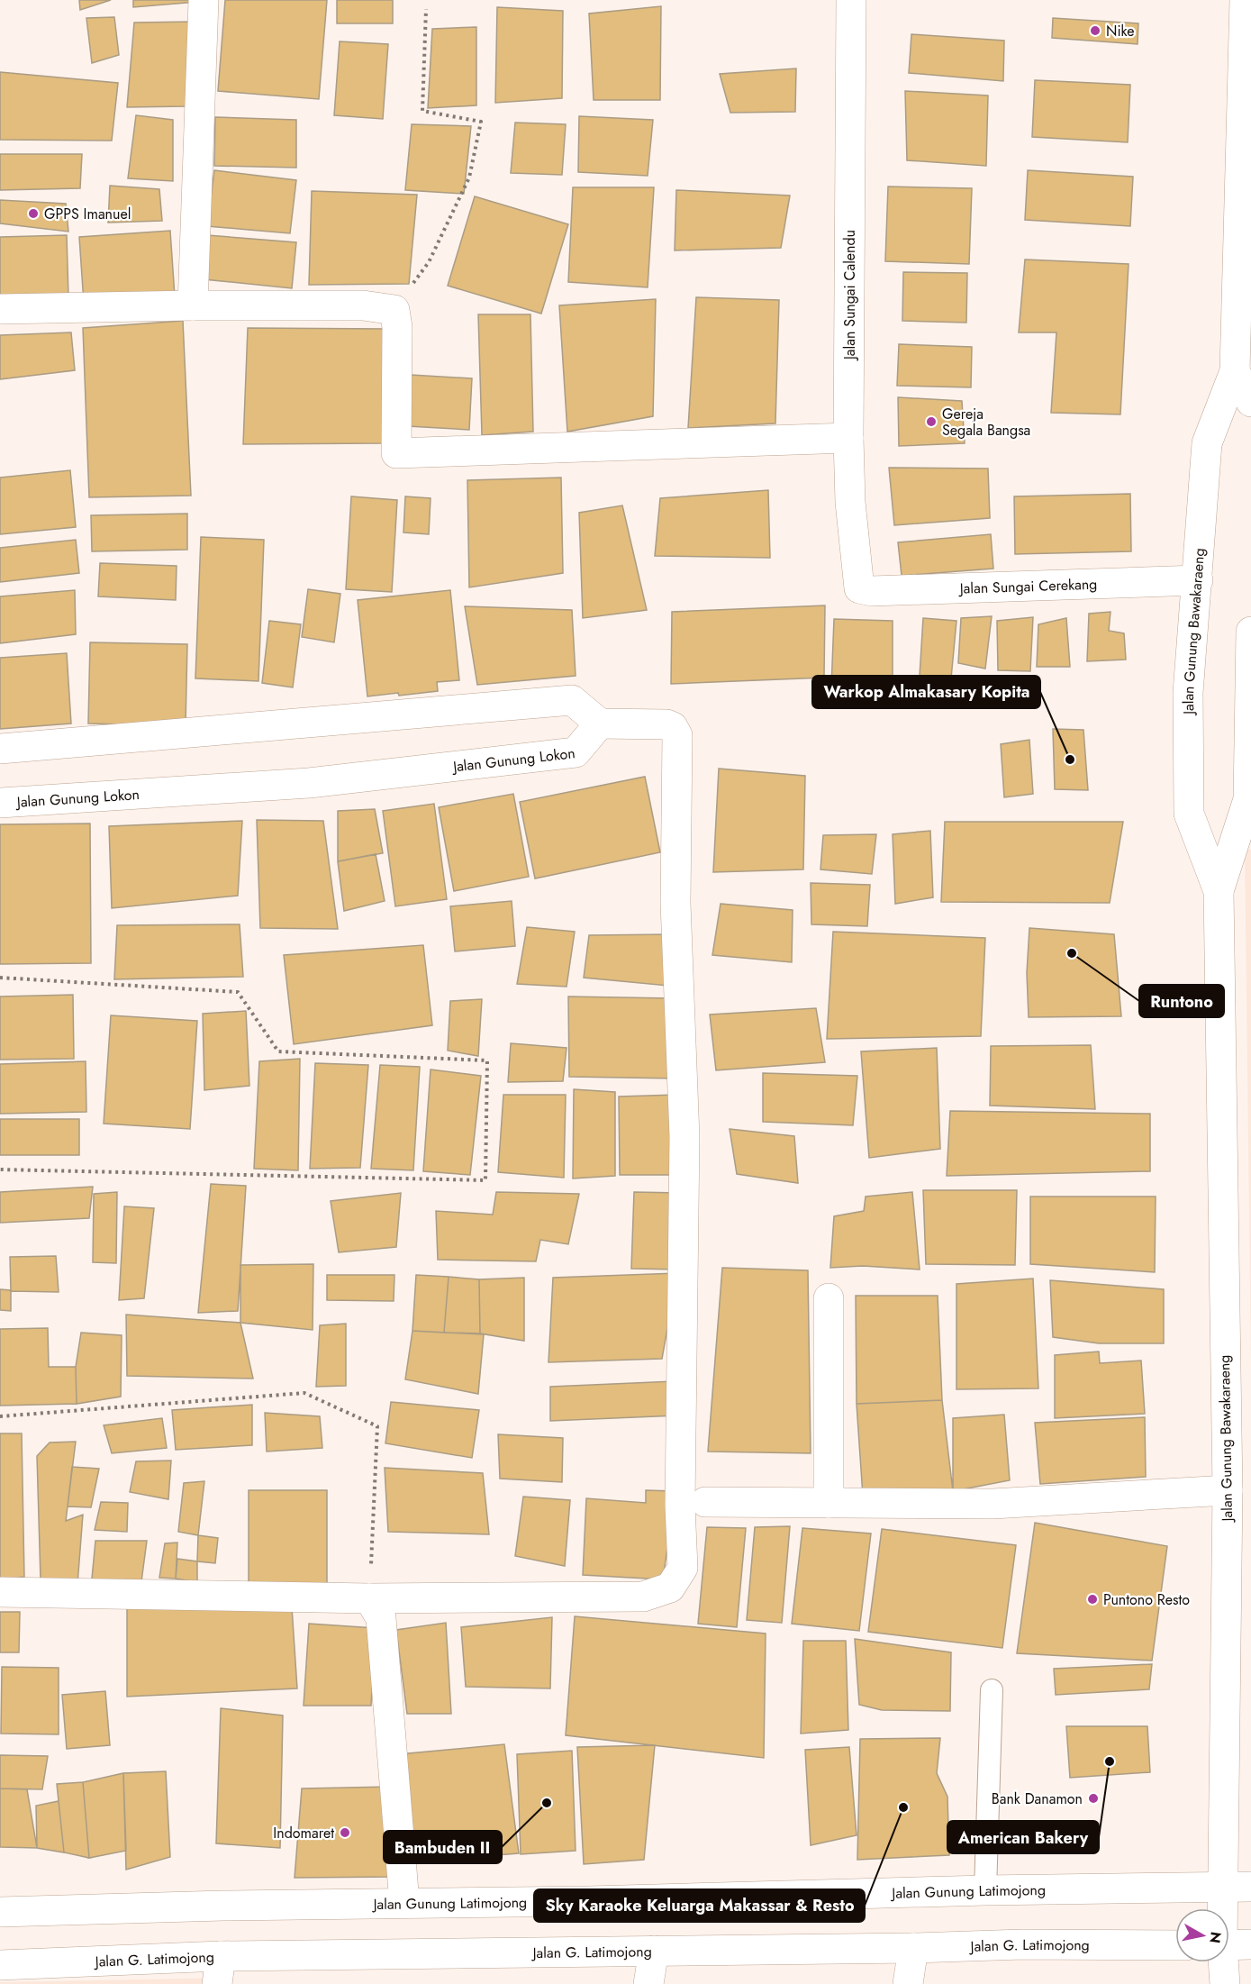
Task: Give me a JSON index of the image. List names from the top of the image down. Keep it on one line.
{"streets":{"street":["Jalan Sungai Calendu","Jalan Sungai Cerekang","Jalan Gunung Bawakaraeng","Jalan Gunung Lokon","Jalan Gunung Latimojong","Jalan G. Latimojong"]},"crossings":[["Jalan Sungai Calendu","Jalan Sungai Cerekang"],["Jalan Sungai Cerekang","Jalan Gunung Bawakaraeng"],["Jalan Gunung Bawakaraeng","Jalan Gunung Latimojong"]],"places":["Nike","GPPS Imanuel","Gereja Segala Bangsa","Warkop Almakasary Kopita","Runtono","Puntono Resto","American Bakery","Bank Danamon","Bambuden II","Sky Karaoke Keluarga Makassar & Resto","Indomaret"],"north":"right"}
